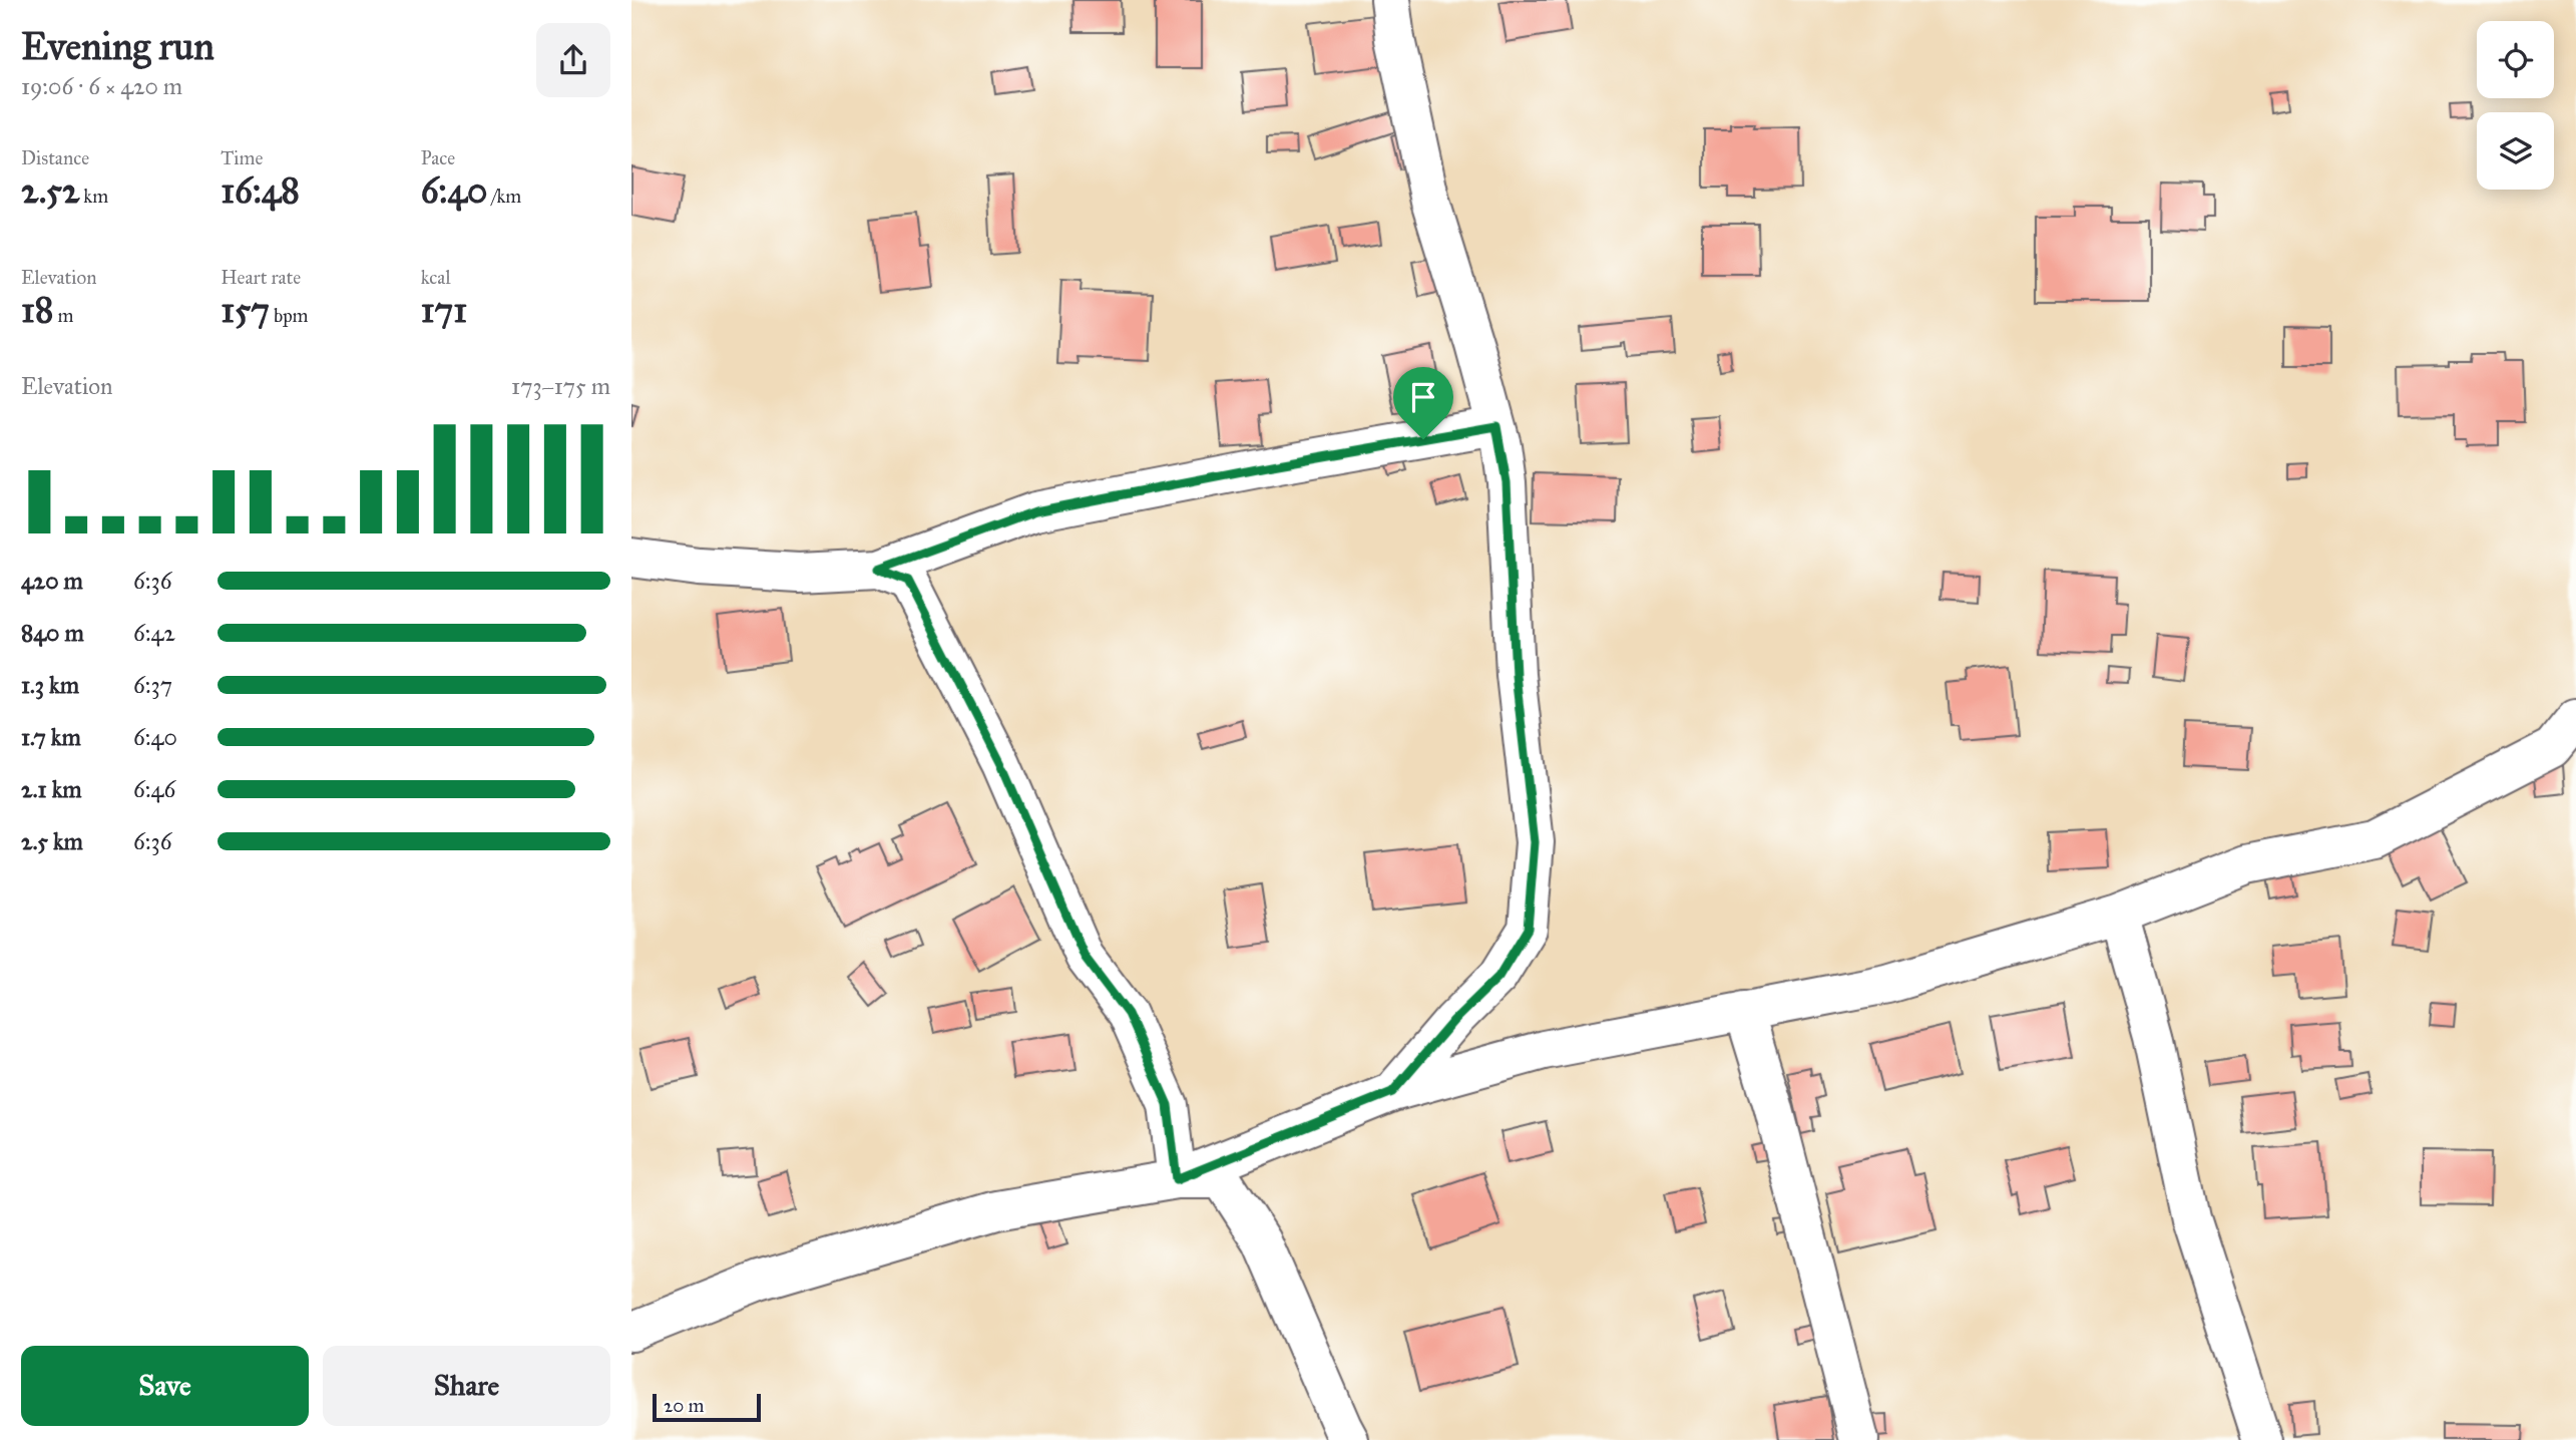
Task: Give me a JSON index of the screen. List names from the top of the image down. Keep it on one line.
{"scale_bar":"20 m","page":{"heading":["Evening run","19:06 · 6 × 420 m"],"stats":[["Distance","2.52 km"],["Time","16:48"],["Pace","6:40 /km"],["Elevation","18 m"],["Heart rate","157 bpm"],["kcal","171"]],"chart":["Elevation","173–175 m"],"list":[{"name":"420 m","note":"6:36"},{"name":"840 m","note":"6:42"},{"name":"1.3 km","note":"6:37"},{"name":"1.7 km","note":"6:40"},{"name":"2.1 km","note":"6:46"},{"name":"2.5 km","note":"6:36"}],"buttons":["Save","Share"],"scale":"20 m"}}
